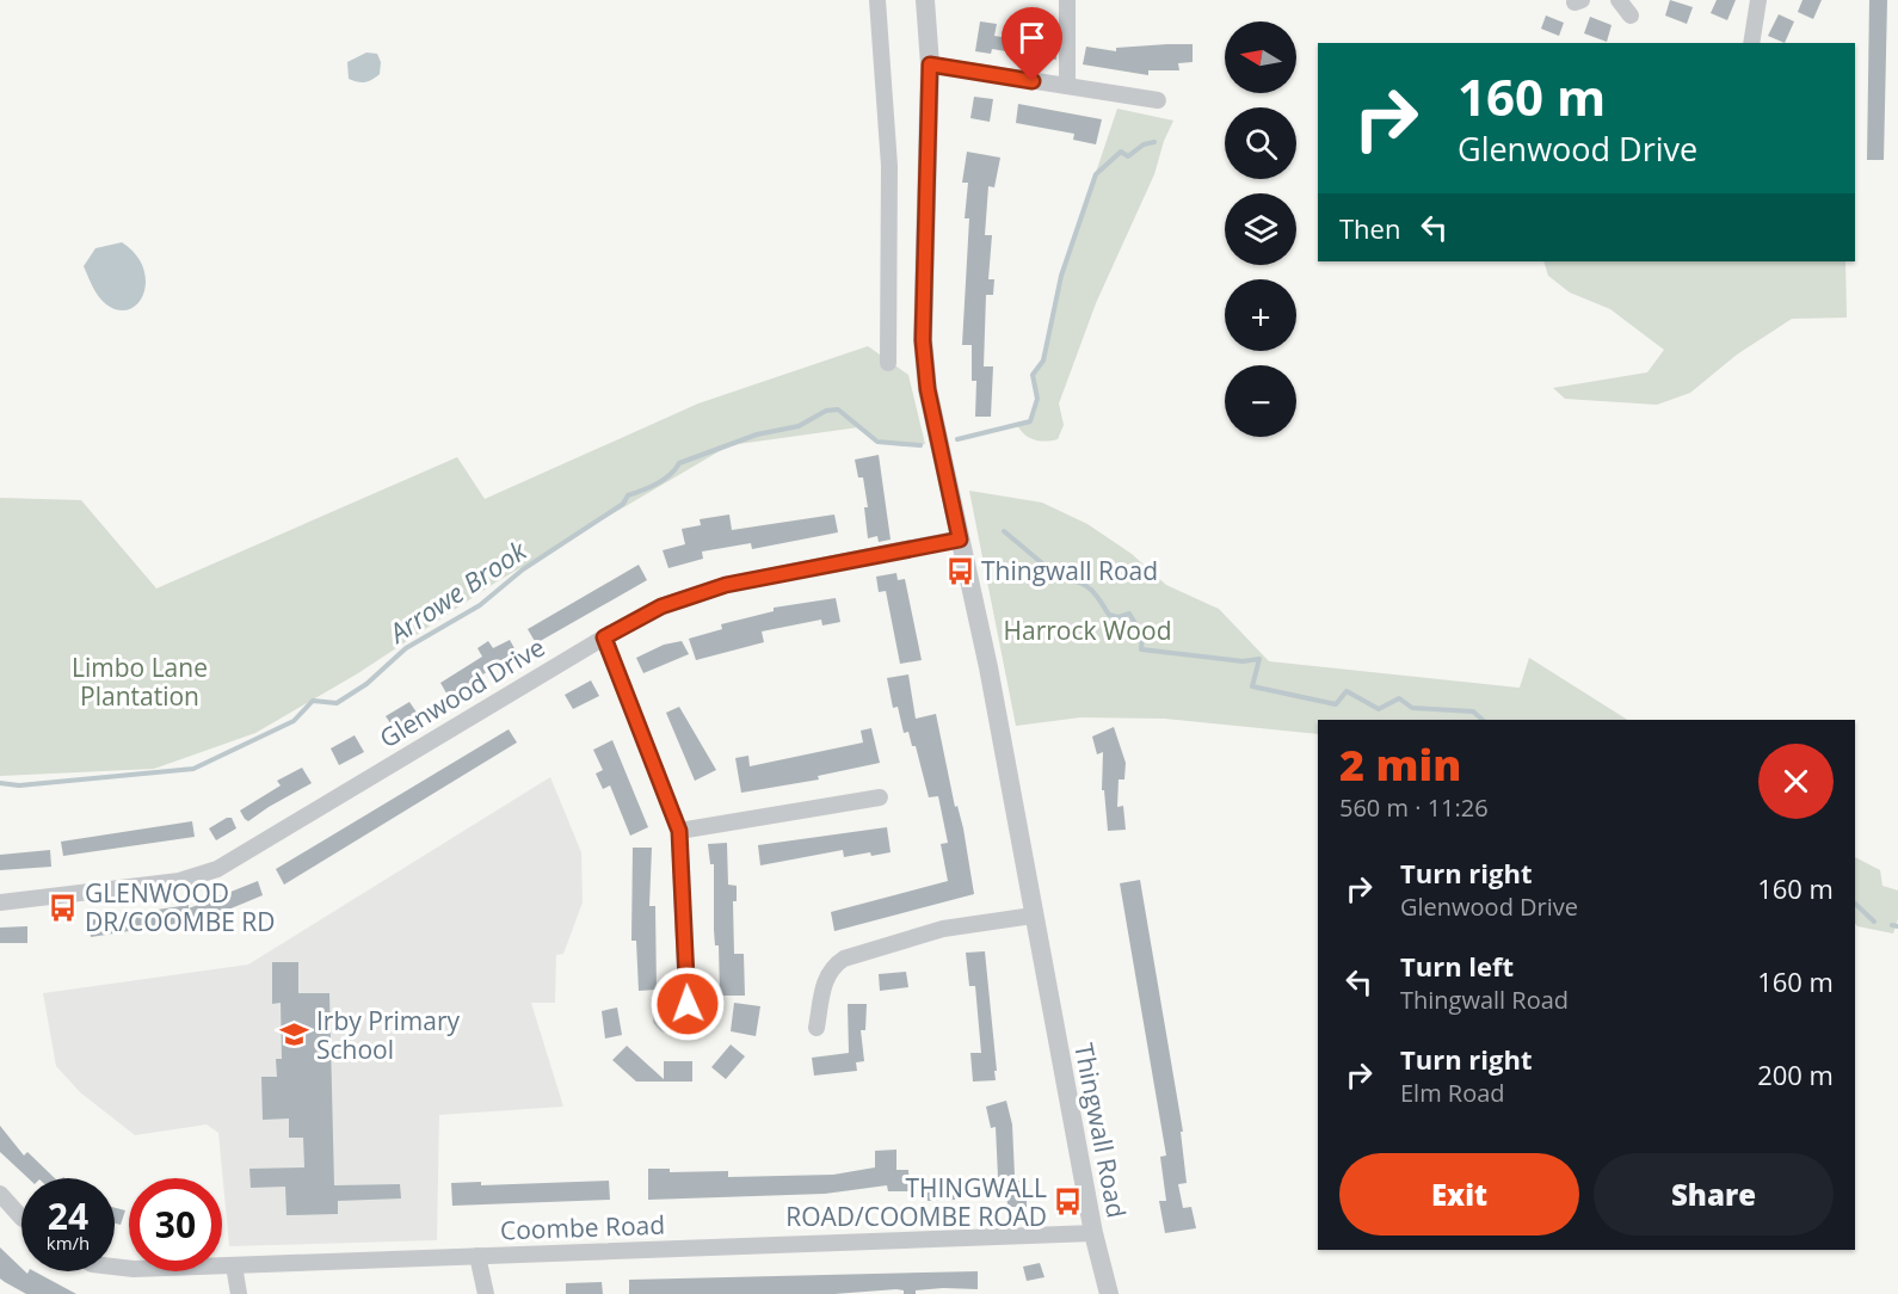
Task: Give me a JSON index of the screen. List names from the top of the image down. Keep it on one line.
{"streets":{"street":["Glenwood Drive","Thingwall Road","Coombe Road"]},"crossings":[["Glenwood Drive","Thingwall Road"],["Thingwall Road","Coombe Road"]],"water":["Arrowe Brook"],"parks":["Harrock Wood","Limbo Lane Plantation"],"places":{"bus stop":["Thingwall Road","GLENWOOD DR/COOMBE RD","THINGWALL ROAD/COOMBE ROAD"],"school or university":["Irby Primary School"]},"north":"left","page":{"map_buttons":["+","−"],"turn":["160 m","Glenwood Drive"],"then":"Then","heading":["2 min","560 m · 11:26"],"list":[{"name":"Turn right","note":"Glenwood Drive","value":"160 m"},{"name":"Turn left","note":"Thingwall Road","value":"160 m"},{"name":"Turn right","note":"Elm Road","value":"200 m"}],"buttons":["Exit","Share"],"speed":"24 km/h","limit":"30"}}
